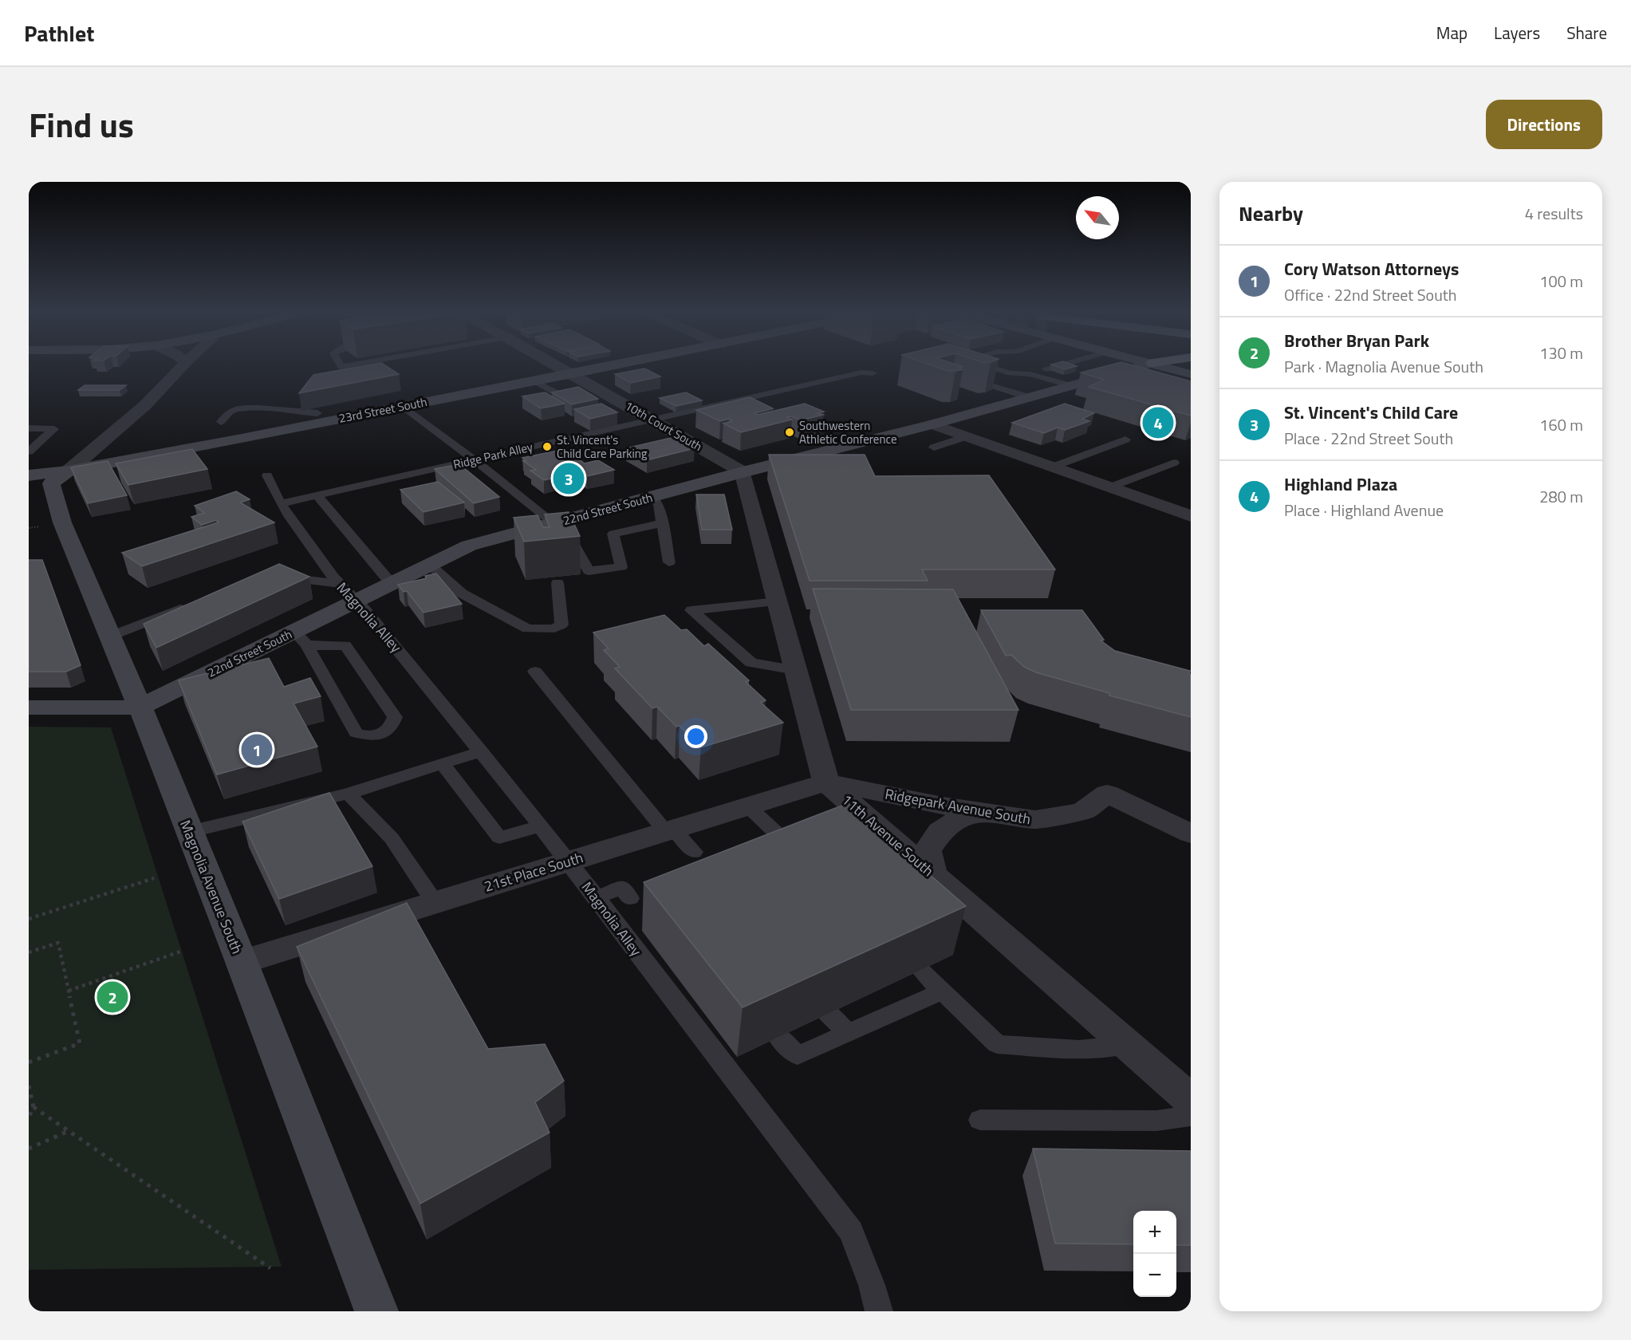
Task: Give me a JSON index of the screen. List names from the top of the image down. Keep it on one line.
{"streets":{"street":["23rd Street South","10th Court South","22nd Street South","Ridgepark Avenue South","11th Avenue South","21st Place South","Magnolia Avenue South"],"lane":["Ridge Park Alley","Magnolia Alley"]},"crossings":[["23rd Street South","10th Court South"],["23rd Street South","Magnolia Avenue South"],["10th Court South","Ridge Park Alley"],["10th Court South","22nd Street South"],["Ridge Park Alley","Magnolia Alley"],["22nd Street South","Magnolia Alley"],["22nd Street South","Magnolia Avenue South"],["Magnolia Alley","21st Place South"],["Ridgepark Avenue South","11th Avenue South"],["Ridgepark Avenue South","21st Place South"],["11th Avenue South","21st Place South"],["21st Place South","Magnolia Avenue South"]],"places":["Southwestern Athletic Conference","St. Vincent's Child Care Parking"],"north":"top left","page":{"header":"Pathlet","nav":["Map","Layers","Share"],"title":"Find us","buttons":"Directions","heading":["Nearby","4 results"],"list":[{"mark":"1","name":"Cory Watson Attorneys","note":"Office · 22nd Street South","value":"100 m"},{"mark":"2","name":"Brother Bryan Park","note":"Park · Magnolia Avenue South","value":"130 m"},{"mark":"3","name":"St. Vincent's Child Care","note":"Place · 22nd Street South","value":"160 m"},{"mark":"4","name":"Highland Plaza","note":"Place · Highland Avenue","value":"280 m"}],"pins":["4","3","1","2"],"map_buttons":["+","−"]}}
